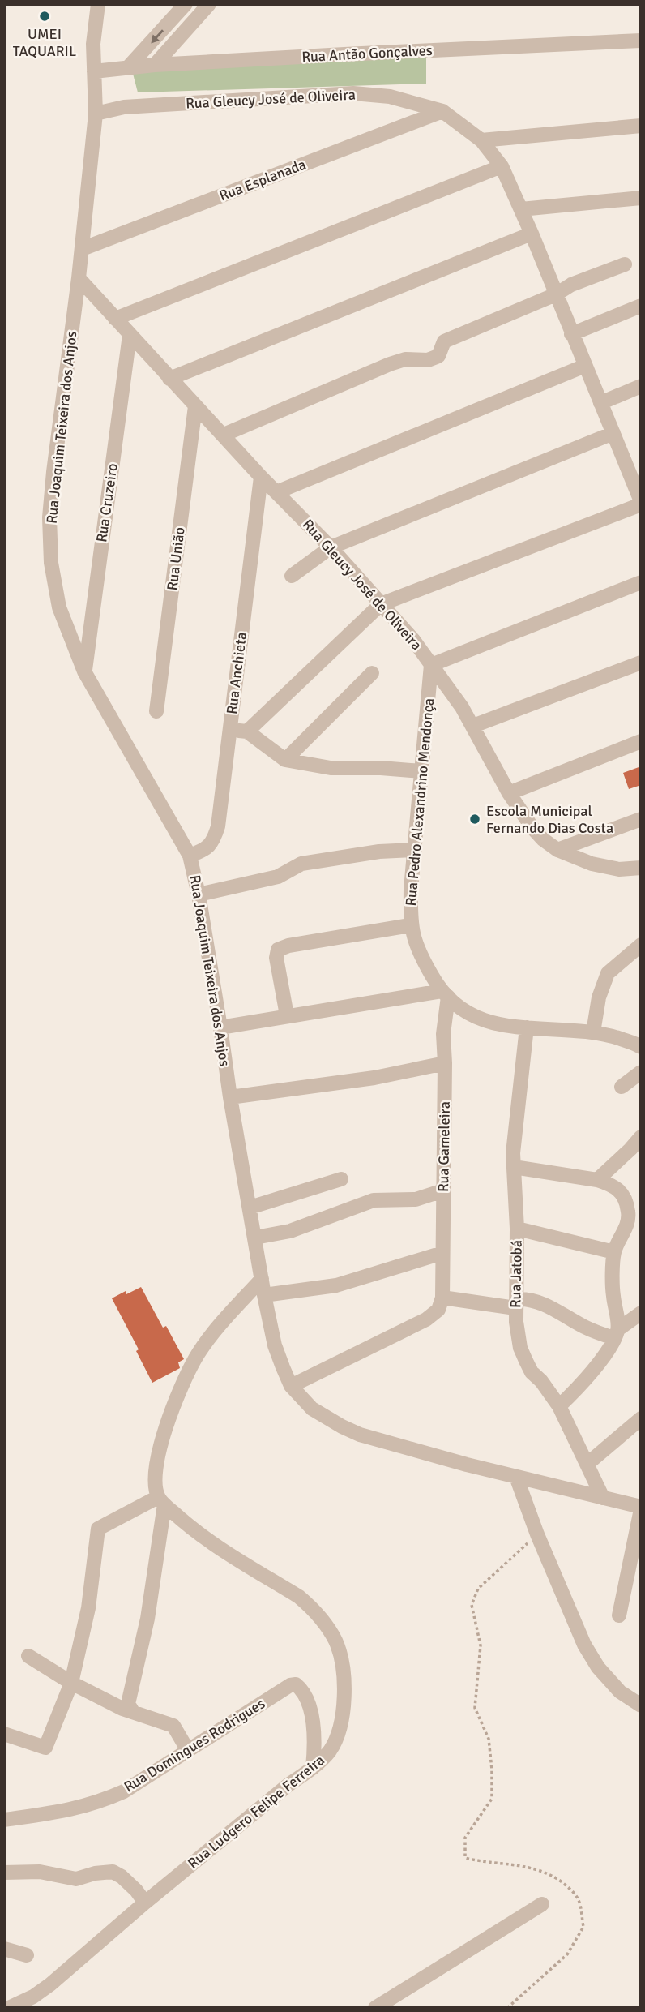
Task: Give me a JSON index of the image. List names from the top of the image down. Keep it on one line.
{"streets":{"street":["Rua Antão Gonçalves","Rua Gleucy José de Oliveira","Rua Esplanada","Rua Joaquim Teixeira dos Anjos","Rua Cruzeiro","Rua União","Rua Anchieta","Rua Pedro Alexandrino Mendonça","Rua Gameleira","Rua Jatobá","Rua Domingues Rodrigues","Rua Ludgero Felipe Ferreira"]},"crossings":[["Rua Antão Gonçalves","Rua Joaquim Teixeira dos Anjos"],["Rua Gleucy José de Oliveira","Rua Esplanada"],["Rua Gleucy José de Oliveira","Rua Joaquim Teixeira dos Anjos"],["Rua Gleucy José de Oliveira","Rua Cruzeiro"],["Rua Gleucy José de Oliveira","Rua União"],["Rua Gleucy José de Oliveira","Rua Anchieta"],["Rua Gleucy José de Oliveira","Rua Pedro Alexandrino Mendonça"],["Rua Esplanada","Rua Joaquim Teixeira dos Anjos"],["Rua Joaquim Teixeira dos Anjos","Rua Cruzeiro"],["Rua Joaquim Teixeira dos Anjos","Rua Anchieta"],["Rua Joaquim Teixeira dos Anjos","Rua Jatobá"],["Rua Pedro Alexandrino Mendonça","Rua Gameleira"],["Rua Pedro Alexandrino Mendonça","Rua Jatobá"],["Rua Domingues Rodrigues","Rua Ludgero Felipe Ferreira"]],"places":["UMEI TAQUARIL","Escola Municipal Fernando Dias Costa"]}
